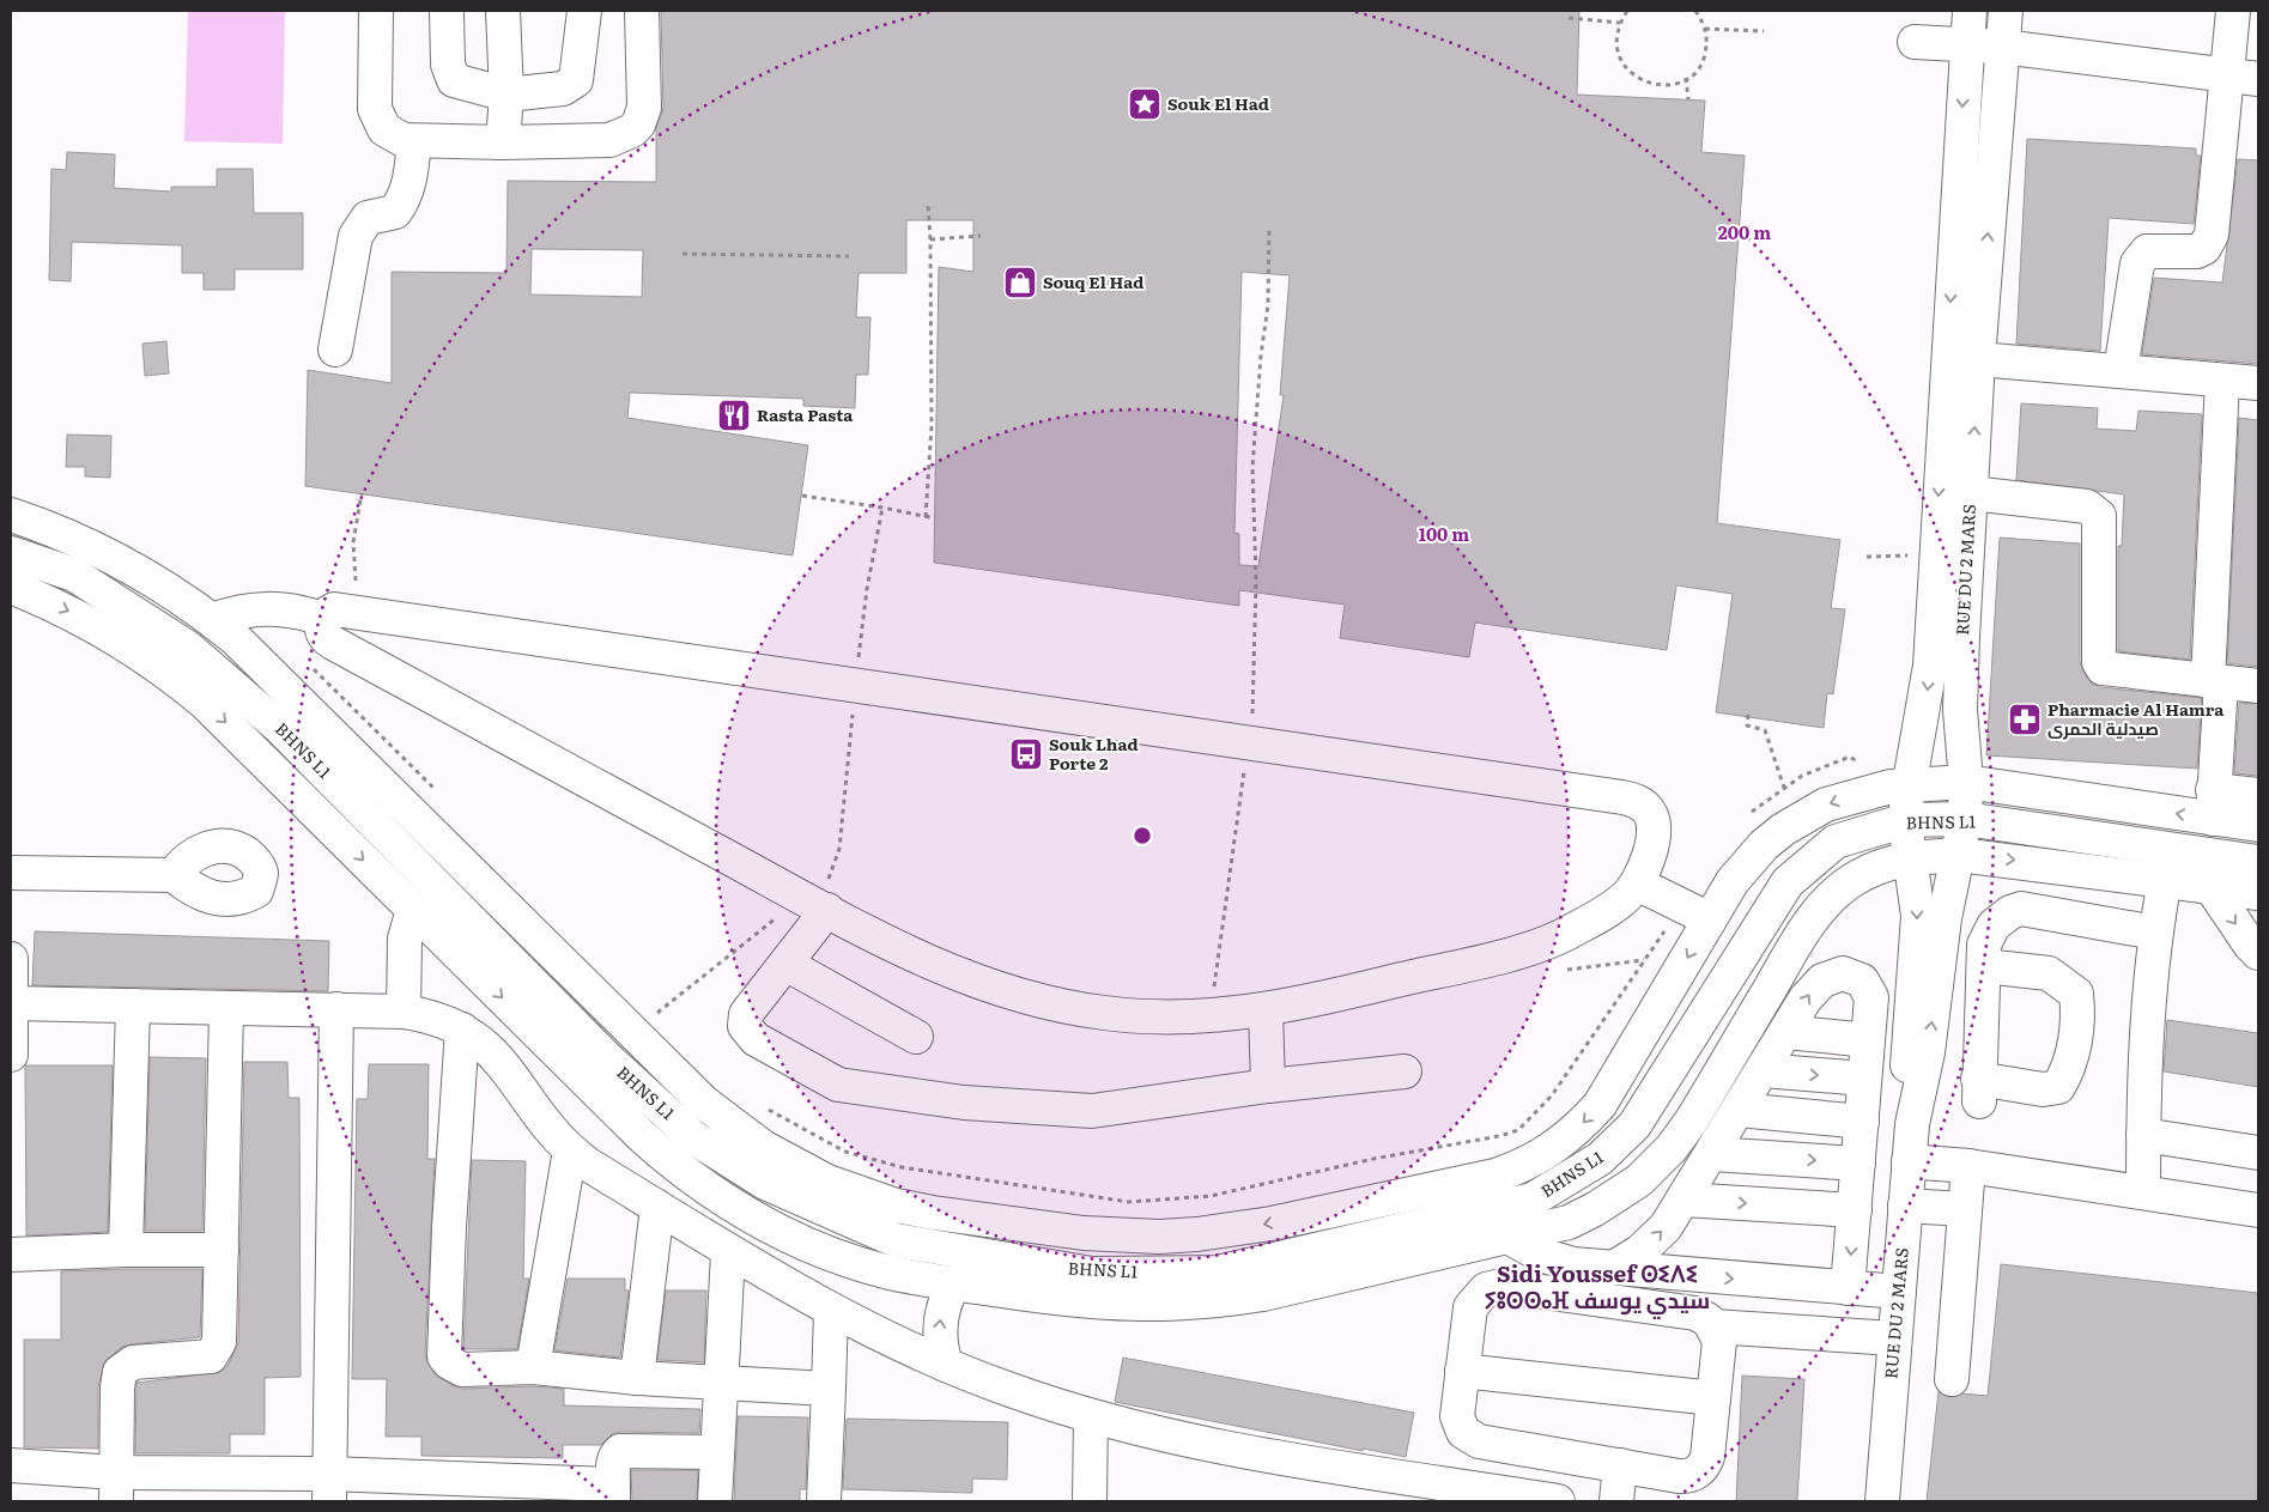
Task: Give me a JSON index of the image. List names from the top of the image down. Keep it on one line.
{"streets":{"street":["RUE DU 2 MARS","BHNS L1"]},"crossings":[["RUE DU 2 MARS","BHNS L1"]],"districts":["Sidi Youssef ⵙⵉⴷⵉ ⵢⵓⵙⵙⴰⴼ سيدي يوسف"],"places":{"place":["Souk El Had"],"shop":["Souq El Had"],"restaurant":["Rasta Pasta"],"pharmacy":["Pharmacie Al Hamra صيدلية الحمرى"],"bus stop":["Souk Lhad Porte 2"]},"rings":["200 m","100 m"]}
